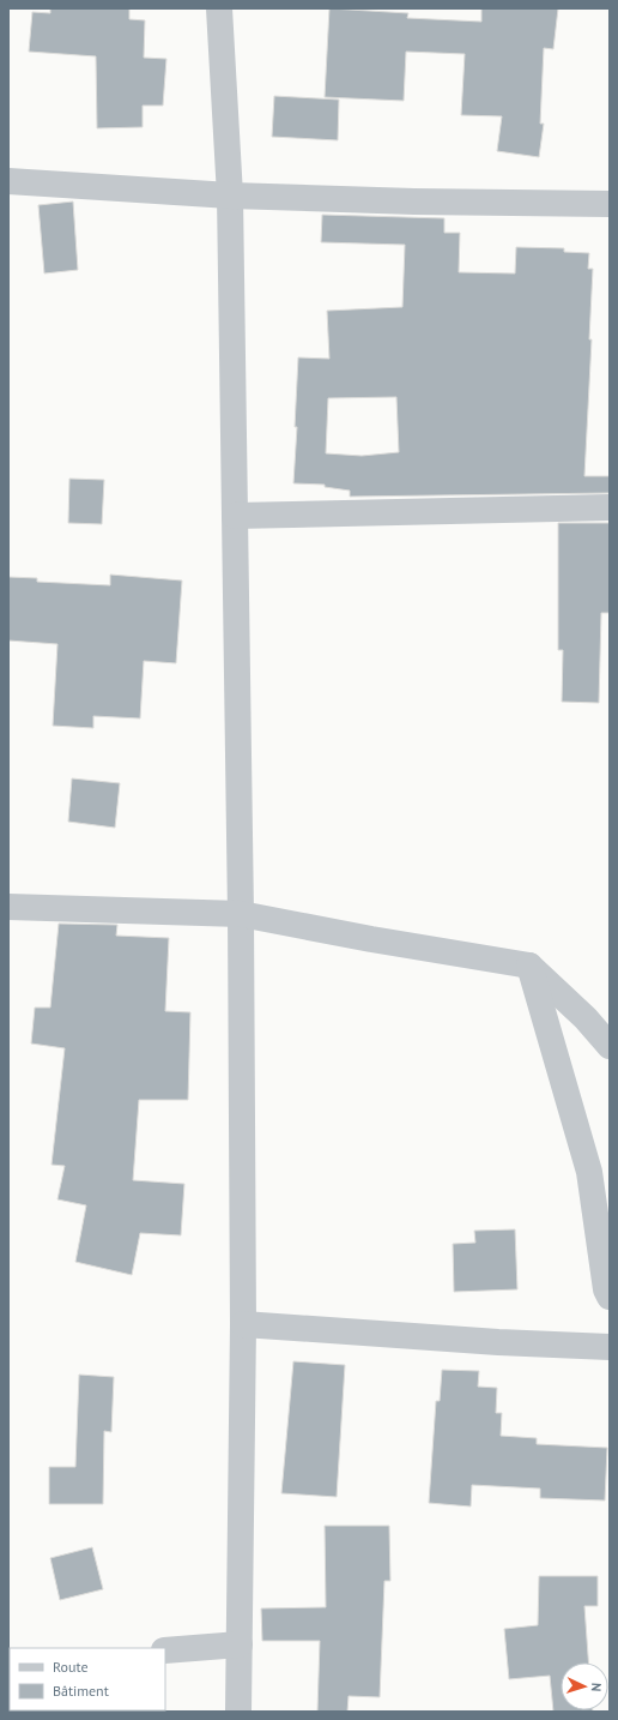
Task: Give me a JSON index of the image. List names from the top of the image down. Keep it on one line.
{"legend":["Route","Bâtiment"],"north":"right"}
